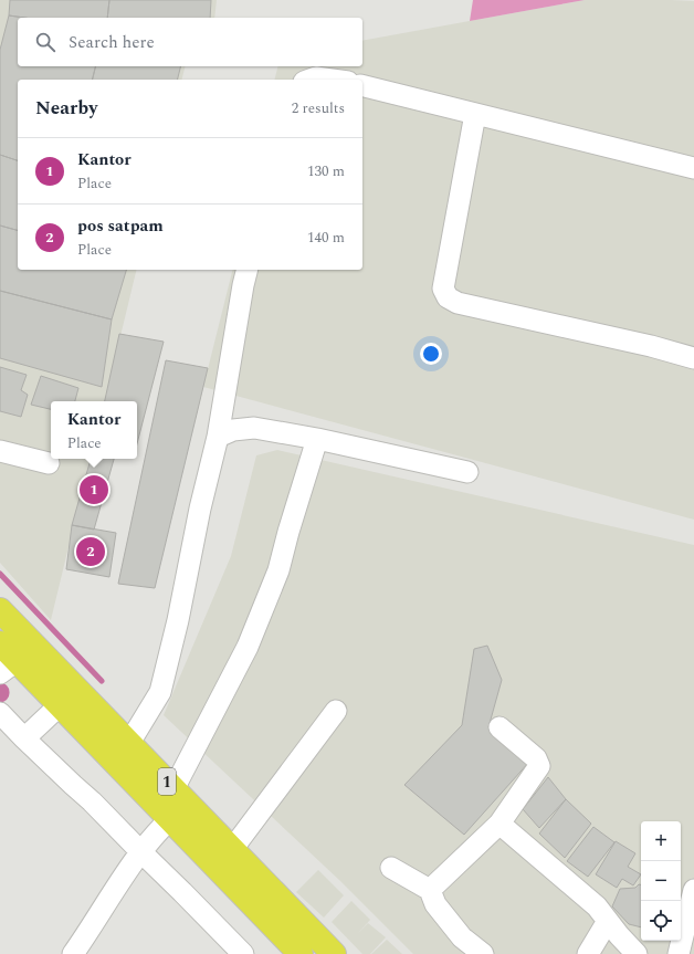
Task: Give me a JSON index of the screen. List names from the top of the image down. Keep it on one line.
{"streets":{"highway":["1"]},"page":{"search":"Search here","heading":["Nearby","2 results"],"list":[{"mark":"1","name":"Kantor","note":"Place","value":"130 m"},{"mark":"2","name":"pos satpam","note":"Place","value":"140 m"}],"popup":["Kantor","Place"],"pins":["1","2"],"map_buttons":["+","−"]}}
